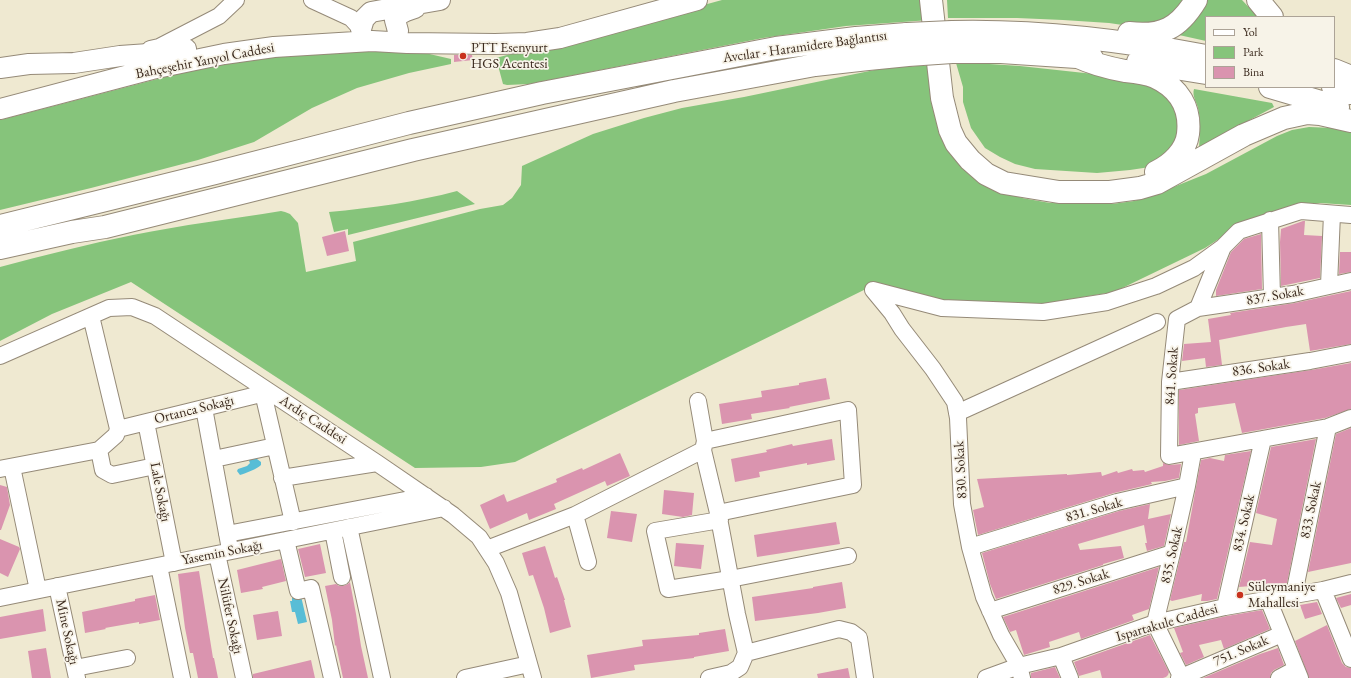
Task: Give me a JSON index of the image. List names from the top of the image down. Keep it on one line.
{"streets":{"highway":["Avcılar - Haramidere Bağlantısı"],"main road":["Bahçeşehir Yanyol Caddesi"],"street":["837. Sokak","836. Sokak","841. Sokak","Ortanca Sokağı","Ardıç Caddesi","830. Sokak","Lale Sokağı","831. Sokak","833. Sokak","834. Sokak","Yasemin Sokağı","835. Sokak","829. Sokak","Nilüfer Sokağı","Ispartakule Caddesi","Mine Sokağı","751. Sokak"]},"crossings":[["837. Sokak","841. Sokak"],["836. Sokak","841. Sokak"],["Ortanca Sokağı","Ardıç Caddesi"],["Ortanca Sokağı","Lale Sokağı"],["Ortanca Sokağı","Nilüfer Sokağı"],["Ardıç Caddesi","Yasemin Sokağı"],["830. Sokak","831. Sokak"],["830. Sokak","829. Sokak"],["830. Sokak","Ispartakule Caddesi"],["Lale Sokağı","Yasemin Sokağı"],["831. Sokak","835. Sokak"],["833. Sokak","Ispartakule Caddesi"],["834. Sokak","Ispartakule Caddesi"],["Yasemin Sokağı","Nilüfer Sokağı"],["Yasemin Sokağı","Mine Sokağı"],["835. Sokak","829. Sokak"],["835. Sokak","Ispartakule Caddesi"]],"places":["PTT Esenyurt HGS Acentesi","Süleymaniye Mahallesi"],"legend":["Yol","Park","Bina"]}
